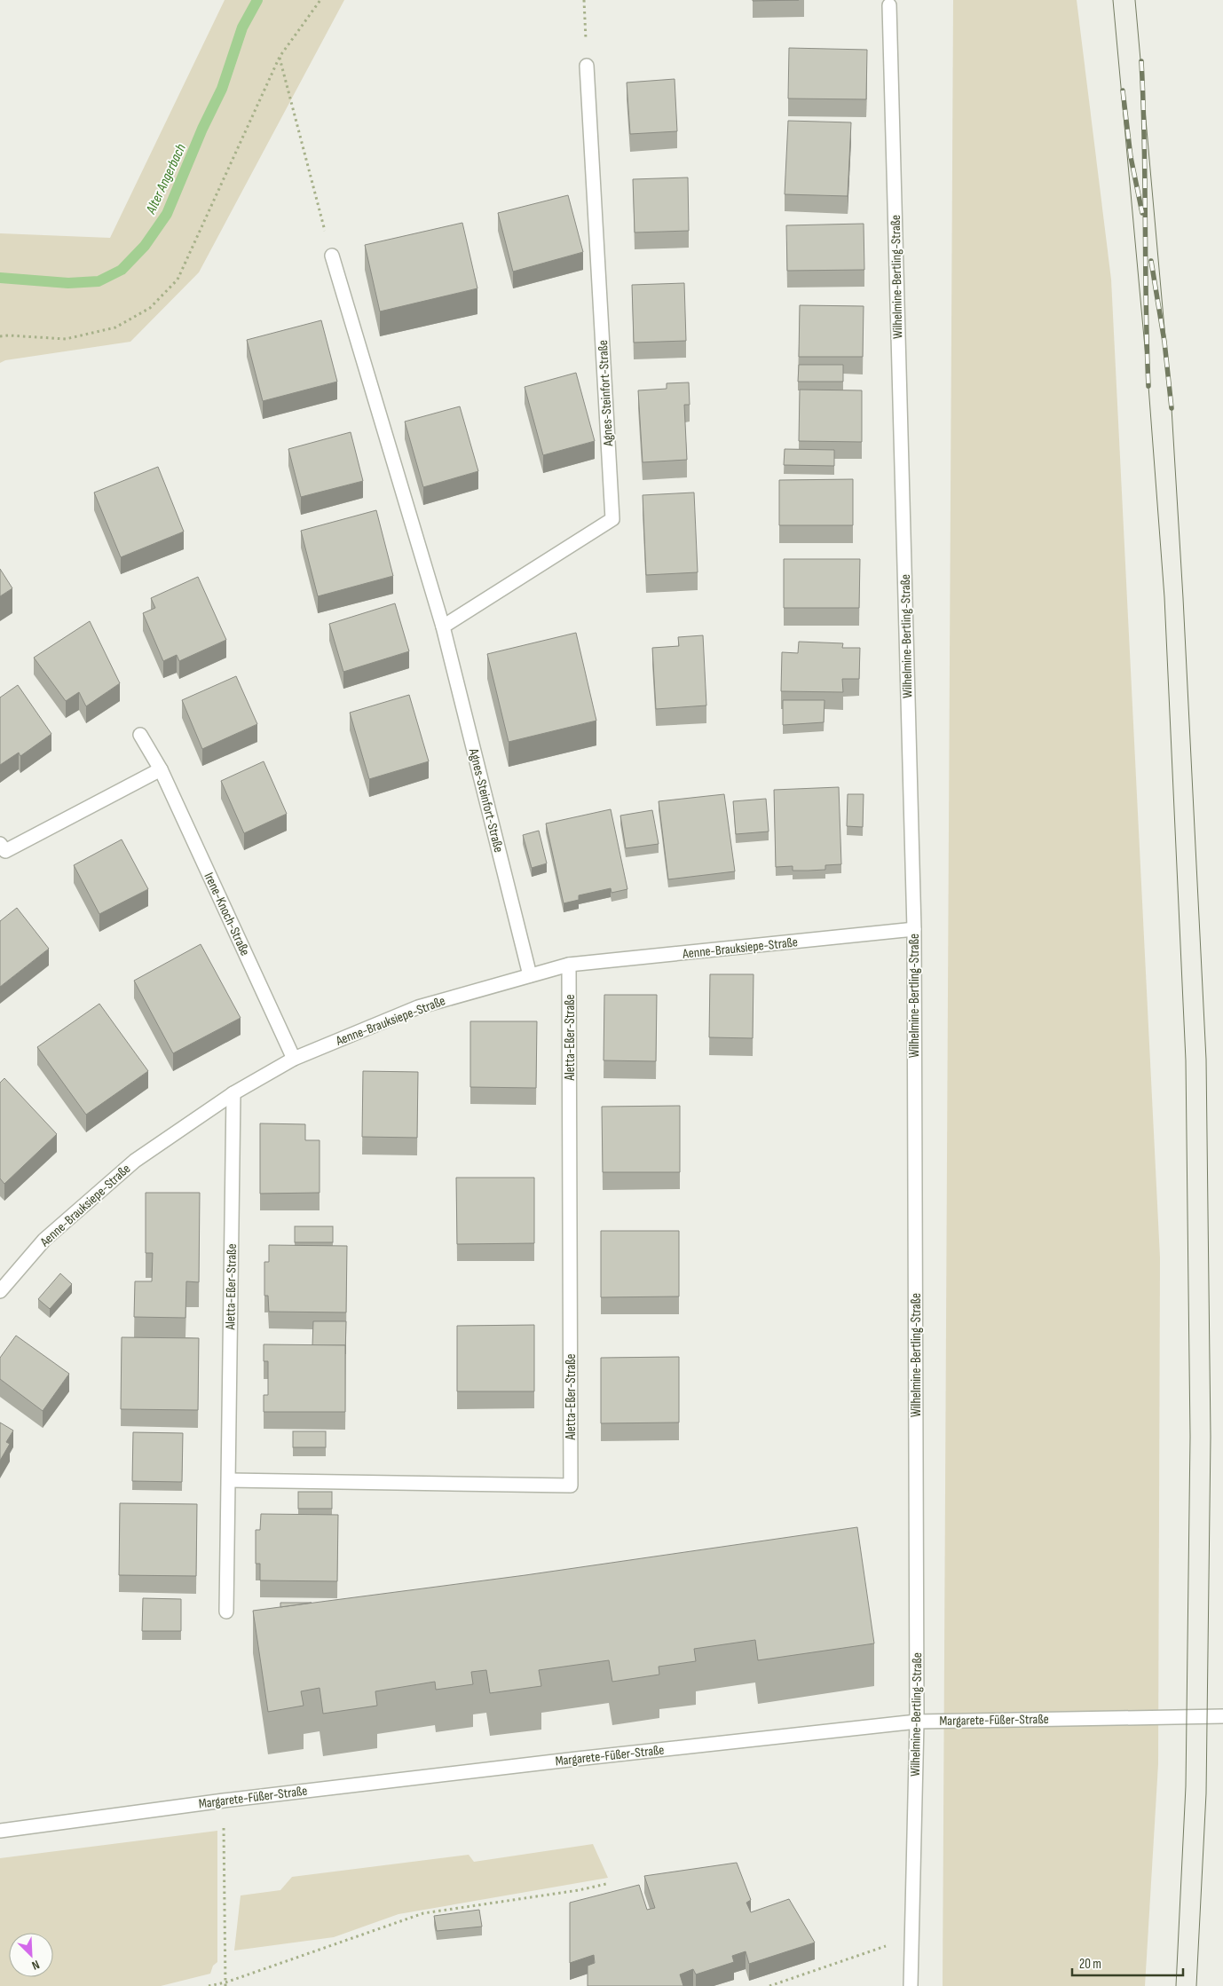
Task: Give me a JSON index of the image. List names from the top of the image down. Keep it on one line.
{"streets":{"street":["Wilhelmine-Bertling-Straße","Agnes-Steinfort-Straße","Irene-Knoch-Straße","Aenne-Brauksiepe-Straße","Aletta-Eßer-Straße","Margarete-Füßer-Straße"]},"crossings":[["Wilhelmine-Bertling-Straße","Aenne-Brauksiepe-Straße"],["Wilhelmine-Bertling-Straße","Margarete-Füßer-Straße"],["Agnes-Steinfort-Straße","Aenne-Brauksiepe-Straße"],["Irene-Knoch-Straße","Aenne-Brauksiepe-Straße"],["Aenne-Brauksiepe-Straße","Aletta-Eßer-Straße"]],"water":["Alter Angerbach"],"scale_bar":"20 m","north":"bottom right"}
